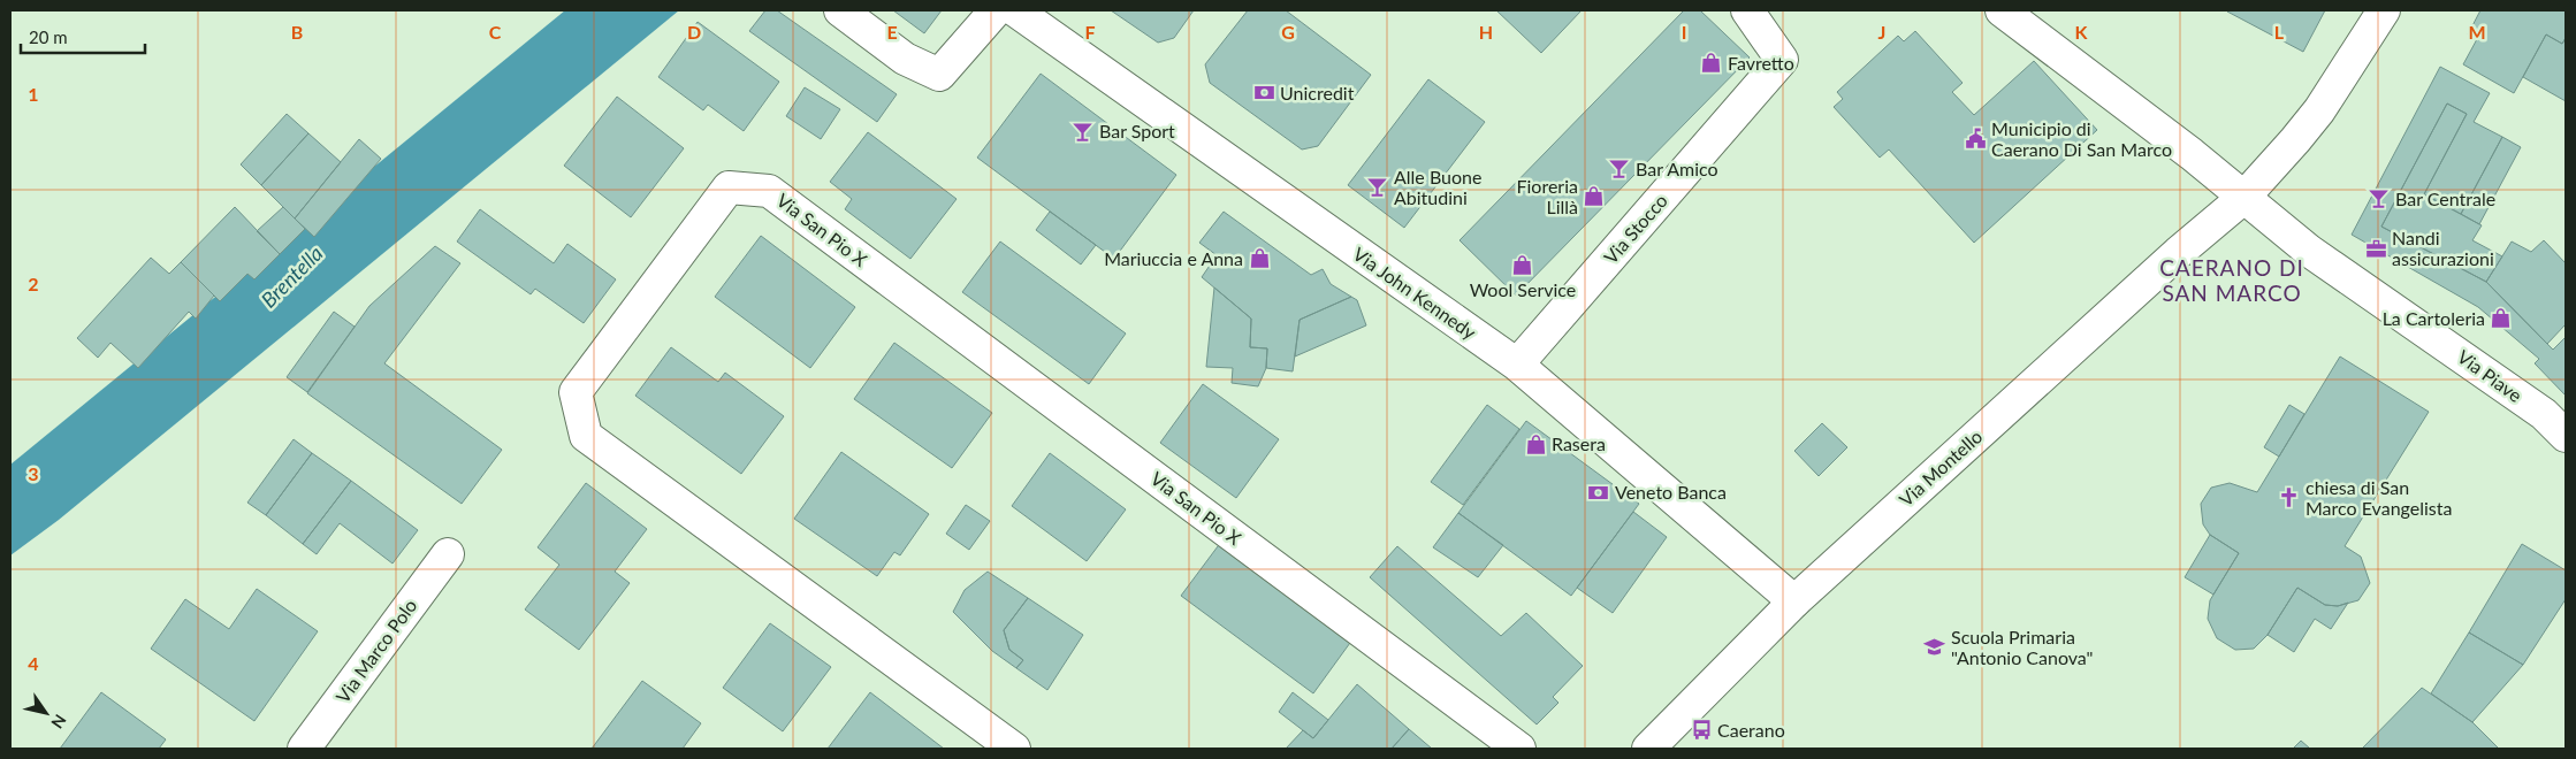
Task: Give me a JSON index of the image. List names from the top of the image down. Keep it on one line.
{"streets":{"street":["Via Stocco","Via San Pio X","Via John Kennedy","Via Piave","Via Montello","Via Marco Polo"]},"crossings":[["Via Stocco","Via John Kennedy"],["Via John Kennedy","Via Montello"],["Via Piave","Via Montello"]],"districts":["CAERANO DI SAN MARCO"],"water":["Brentella"],"places":{"shop":["Favretto","Fioreria Lillà","Mariuccia e Anna","Wool Service","La Cartoleria","Rasera"],"bank":["Unicredit","Veneto Banca"],"bar":["Bar Sport","Bar Amico","Alle Buone Abitudini","Bar Centrale"],"public building":["Municipio di Caerano Di San Marco"],"office":["Nandi assicurazioni"],"church":["chiesa di San Marco Evangelista"],"school or university":["Scuola Primaria \"Antonio Canova\""],"bus stop":["Caerano"]},"scale_bar":"20 m","north":"bottom right","grid":{"columns":["B","C","D","E","F","G","H","I","J","K","L","M"],"rows":["1","2","3","4"]}}
